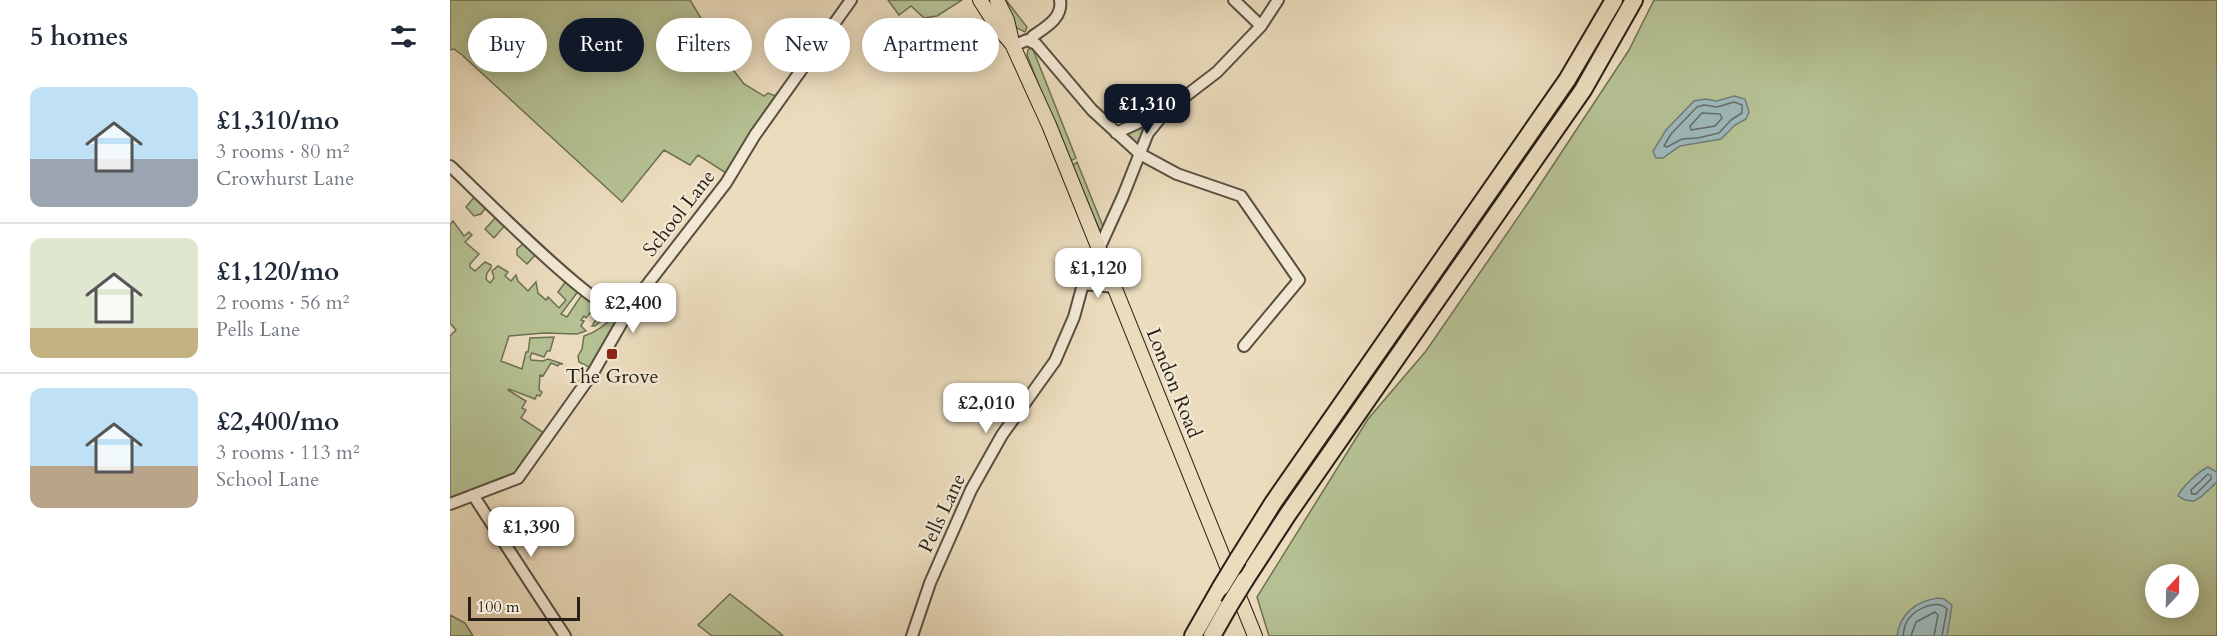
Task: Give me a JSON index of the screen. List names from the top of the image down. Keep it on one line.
{"streets":{"main road":["London Road"],"street":["School Lane","Pells Lane"]},"crossings":[["London Road","Pells Lane"]],"places":{"transit":["The Grove"]},"scale_bar":"100 m","north":"top","page":{"heading":"5 homes","chip":["Buy","Rent","Filters","New","Apartment"],"list":[{"name":"£1,310/mo","note":"3 rooms · 80 m² · Crowhurst Lane"},{"name":"£1,120/mo","note":"2 rooms · 56 m² · Pells Lane"},{"name":"£2,400/mo","note":"3 rooms · 113 m² · School Lane"}],"price":["£1,310","£1,120","£2,400","£2,010","£1,390"],"scale":"100 m"}}
